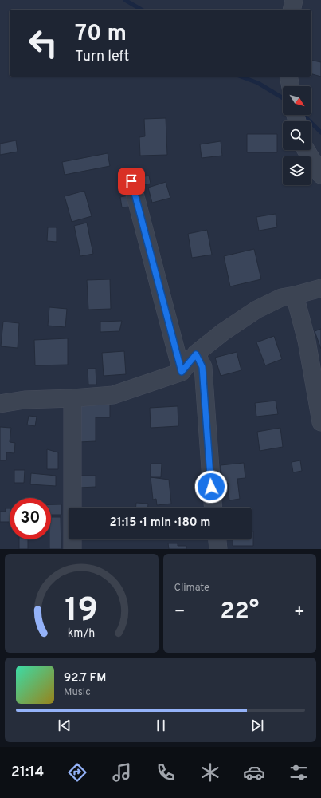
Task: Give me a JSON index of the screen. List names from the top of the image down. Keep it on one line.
{"north":"bottom right","page":{"turn":["70 m","Turn left"],"limit":"30","trip":"21:15 · 1 min · 180 m","tile":"Climate","heat":["−","22°","+"],"song":["92.7 FM","Music"],"tabs":"21:14","gauge":["19","km/h"]}}
